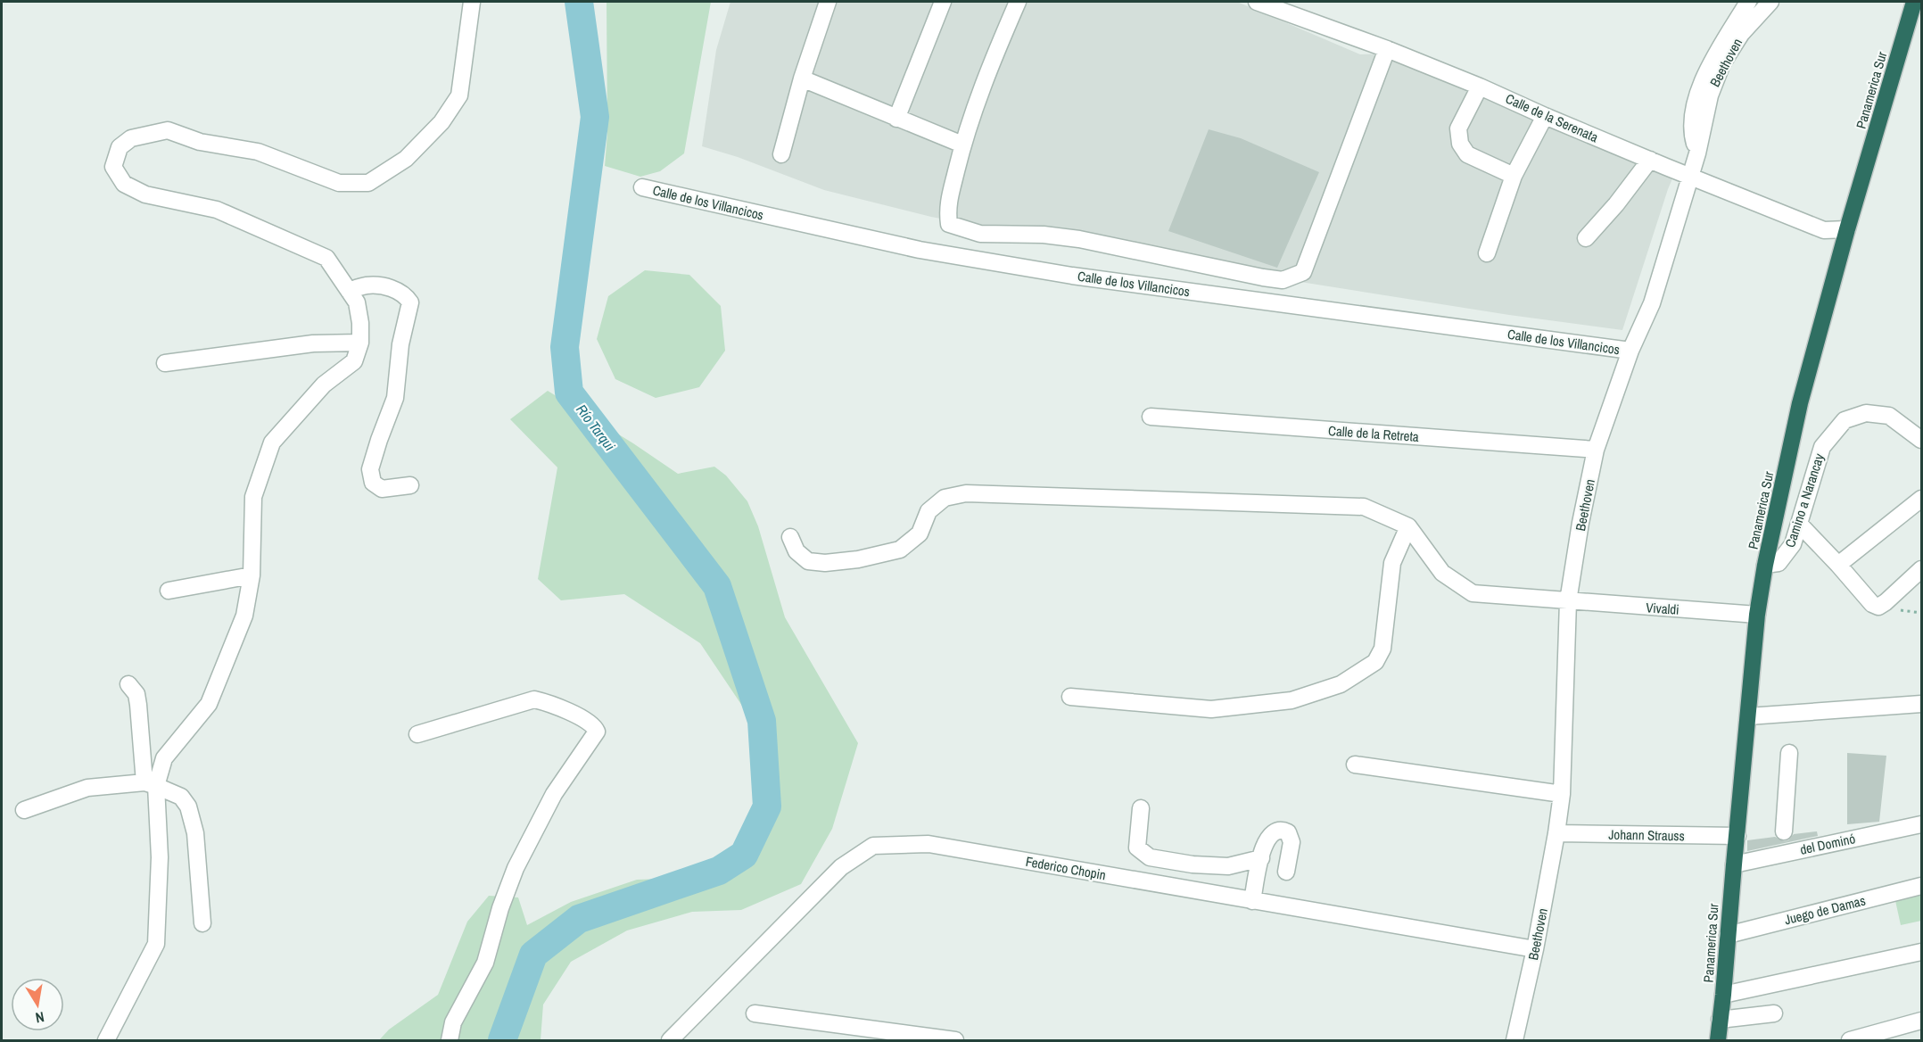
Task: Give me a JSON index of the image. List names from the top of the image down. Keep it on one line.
{"streets":{"highway":["Panamerica Sur"],"street":["Beethoven","Calle de la Serenata","Calle de los Villancicos","Calle de la Retreta","Camino a Narancay","Vivaldi","Johann Strauss","del Dominó","Federico Chopin","Juego de Damas"]},"crossings":[["Beethoven","Calle de la Serenata"],["Beethoven","Calle de los Villancicos"],["Beethoven","Calle de la Retreta"],["Beethoven","Vivaldi"],["Beethoven","Johann Strauss"],["Beethoven","Federico Chopin"],["Panamerica Sur","Calle de la Serenata"],["Panamerica Sur","Camino a Narancay"],["Panamerica Sur","Vivaldi"],["Panamerica Sur","Johann Strauss"],["Panamerica Sur","del Dominó"],["Panamerica Sur","Juego de Damas"]],"water":["Río Tarqui"],"north":"bottom"}
